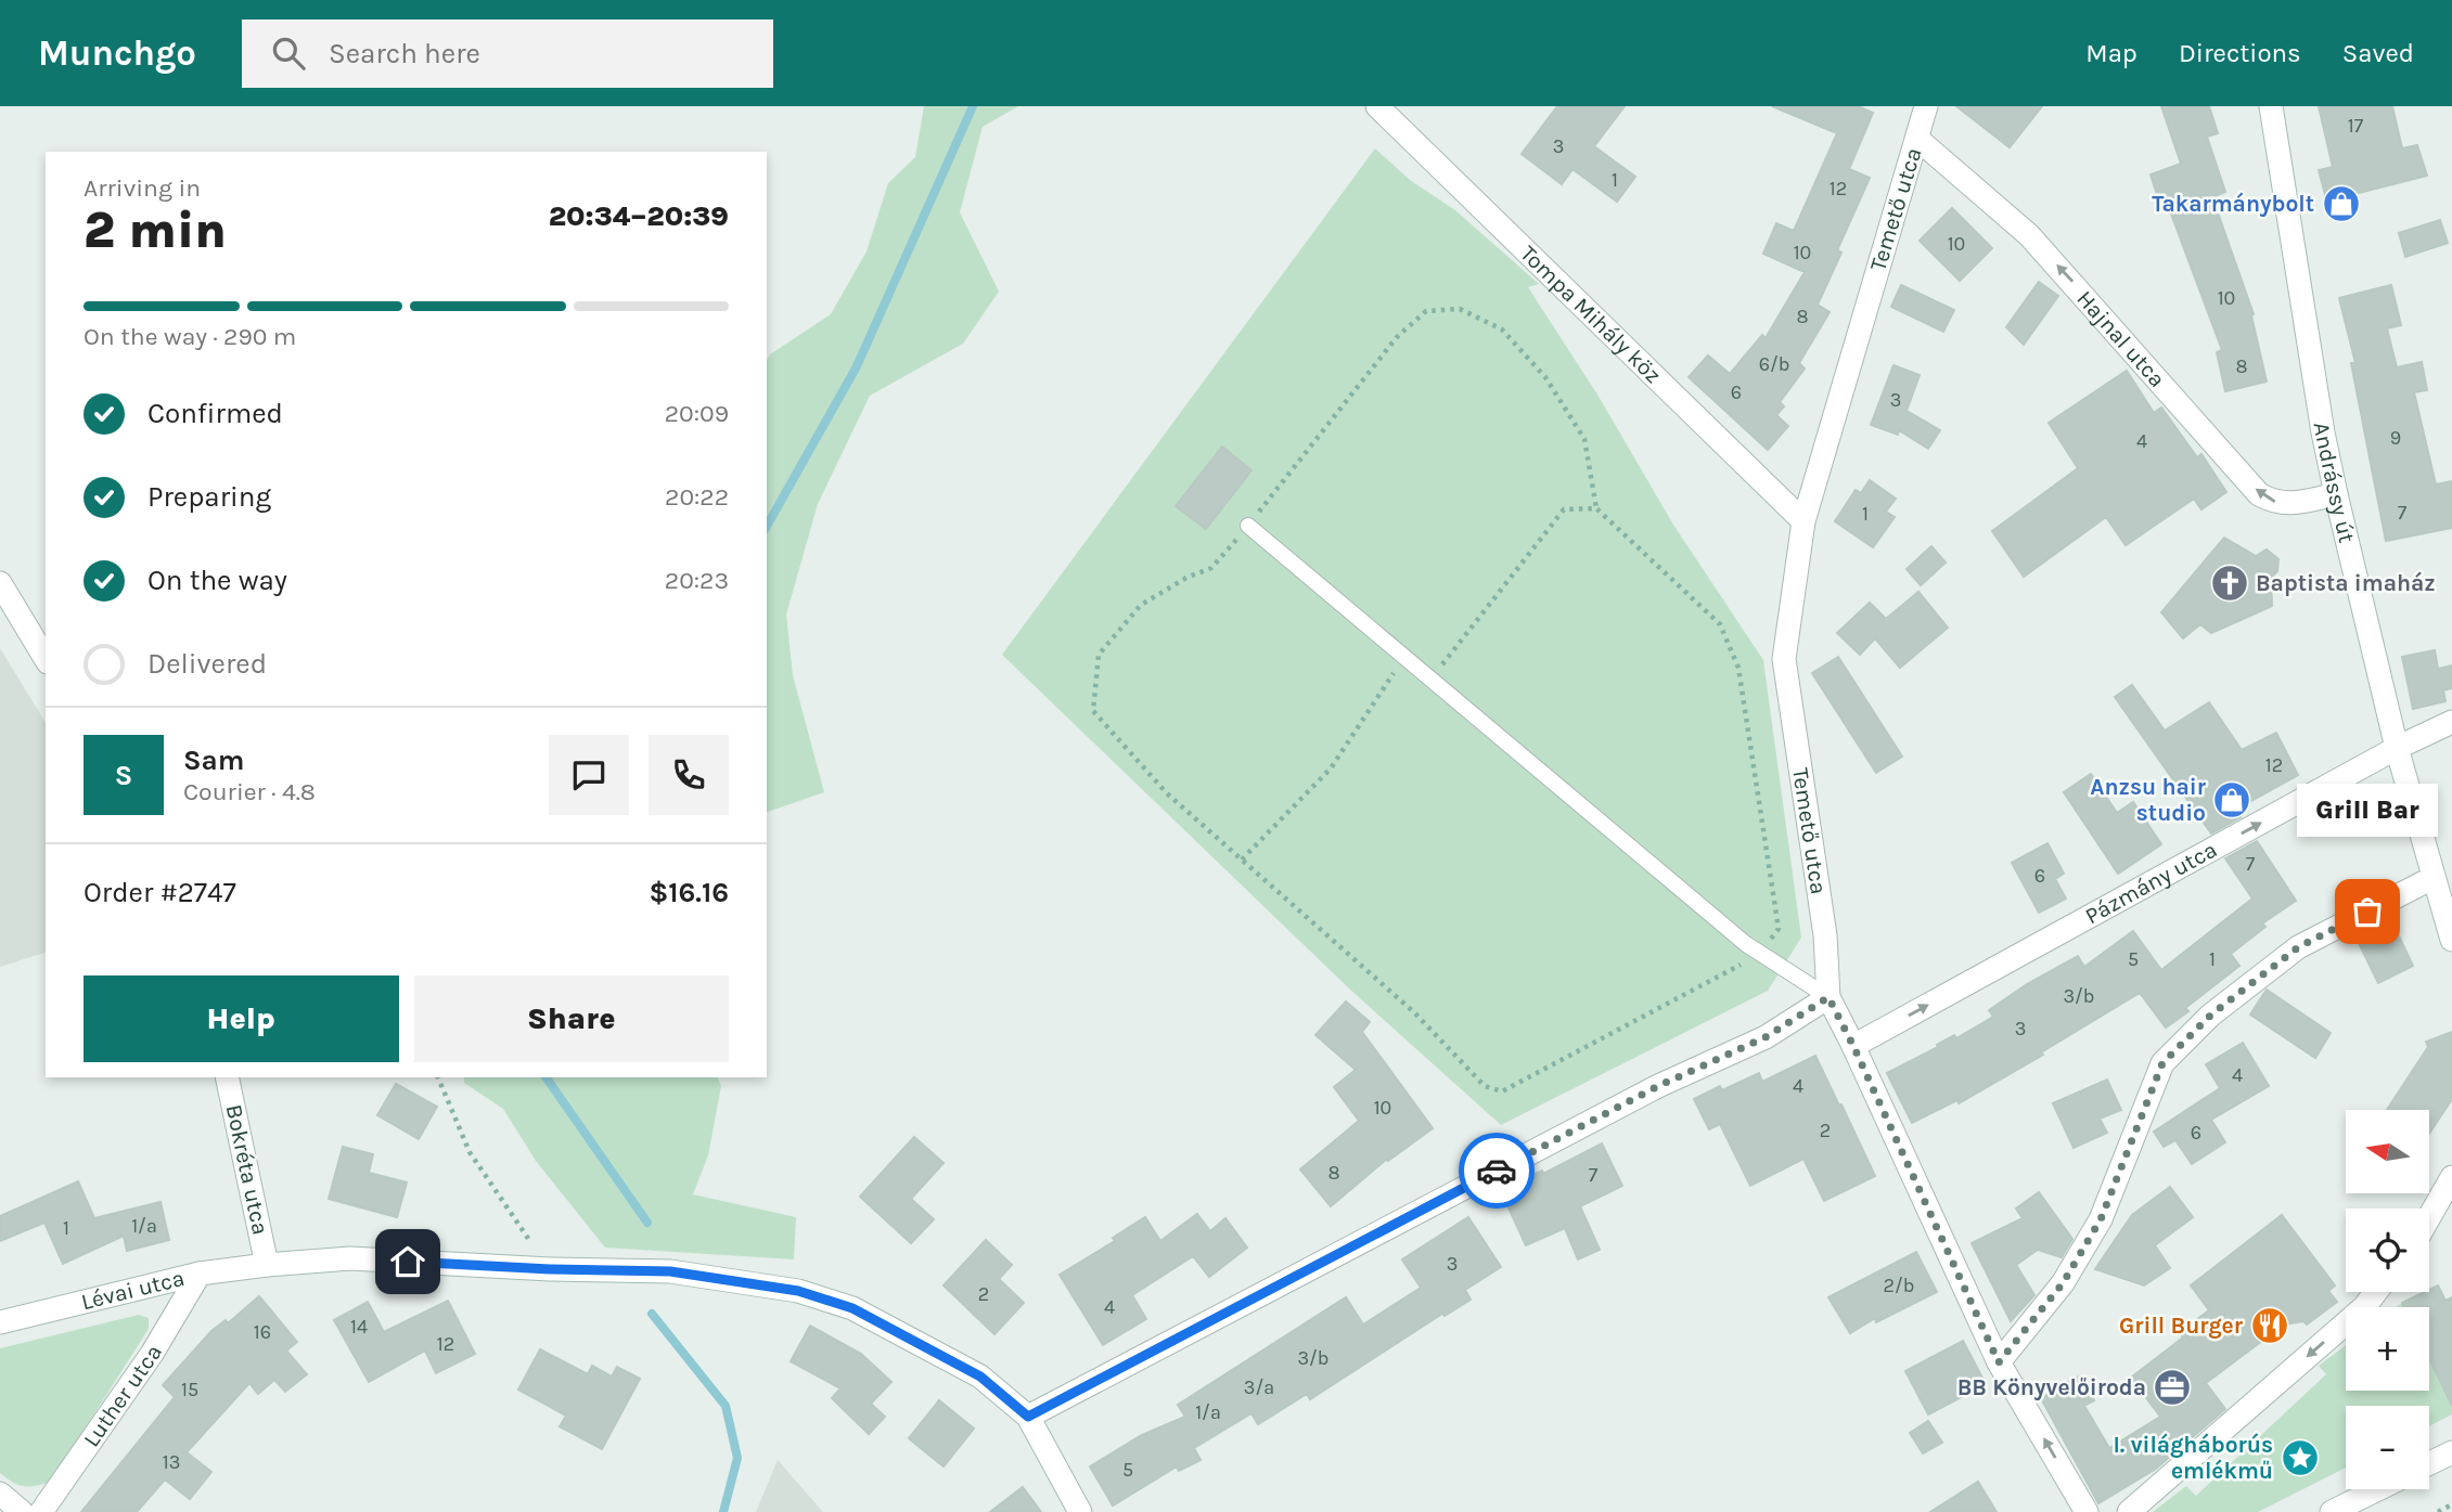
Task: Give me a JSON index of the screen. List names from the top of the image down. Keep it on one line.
{"streets":{"street":["Temető utca","Tompa Mihály köz","Hajnal utca","Andrássy út","Pázmány utca","Bokréta utca","Lévai utca","Luther utca"]},"crossings":[["Temető utca","Tompa Mihály köz"],["Temető utca","Hajnal utca"],["Temető utca","Pázmány utca"],["Hajnal utca","Andrássy út"],["Andrássy út","Pázmány utca"],["Bokréta utca","Lévai utca"],["Lévai utca","Luther utca"]],"one_way":["Hajnal utca"],"places":{"shop":["Takarmánybolt","Anzsu hair studio"],"church":["Baptista imaház"],"other":["Grill Bar"],"restaurant":["Grill Burger"],"office":["BB Könyvelőiroda"],"place":["I. világháborús emlékmű"]},"house_numbers":["17","3","1","12","10","10","10","8","6/b","8","6","3","9","4","7","1","12","7","6","5","1","3/b","3","4","4","10","2","6","8","7","1/a","1","3","2/b","2","4","14","16","12","3/b","3/a","15","1/a","13","5"],"north":"left","page":{"header":"Munchgo","search":"Search here","nav":["Map","Directions","Saved"],"heading":["2 min","Arriving in","20:34–20:39"],"panel":["Sam","Courier · 4.8","Order #2747","$16.16"],"bar":"On the way · 290 m","list":[["Confirmed","20:09"],["Preparing","20:22"],["On the way","20:23"],"Delivered"],"round":"S","bubble":"Grill Bar","buttons":["Help","Share"],"map_buttons":["+","−"]}}
